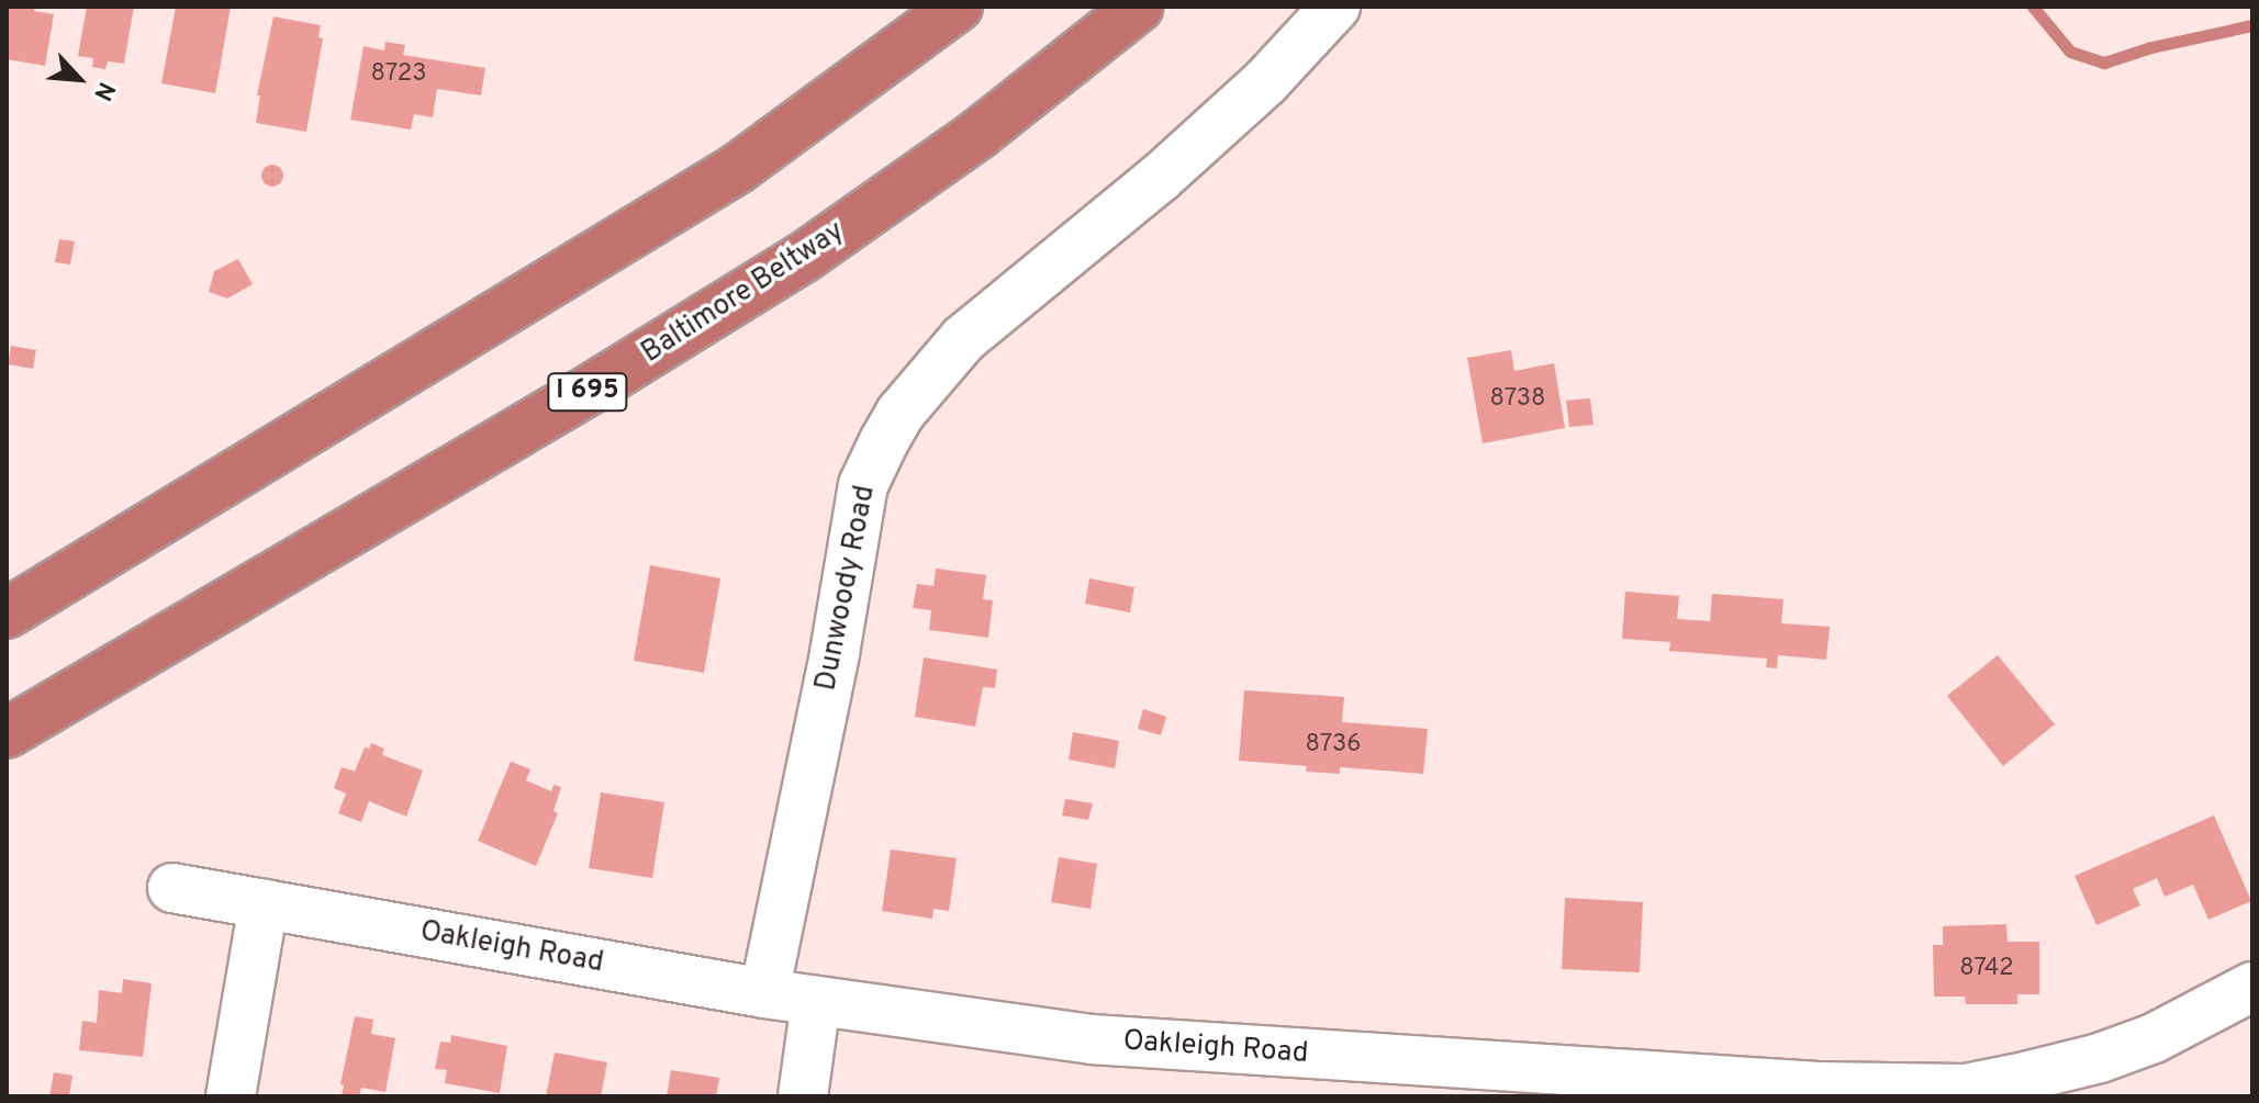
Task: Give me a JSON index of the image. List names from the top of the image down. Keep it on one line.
{"streets":{"highway":["Baltimore Beltway","I 695"],"street":["Dunwoody Road","Oakleigh Road"]},"crossings":[["Dunwoody Road","Oakleigh Road"]],"house_numbers":["8723","8738","8736","8742"],"north":"bottom right"}
